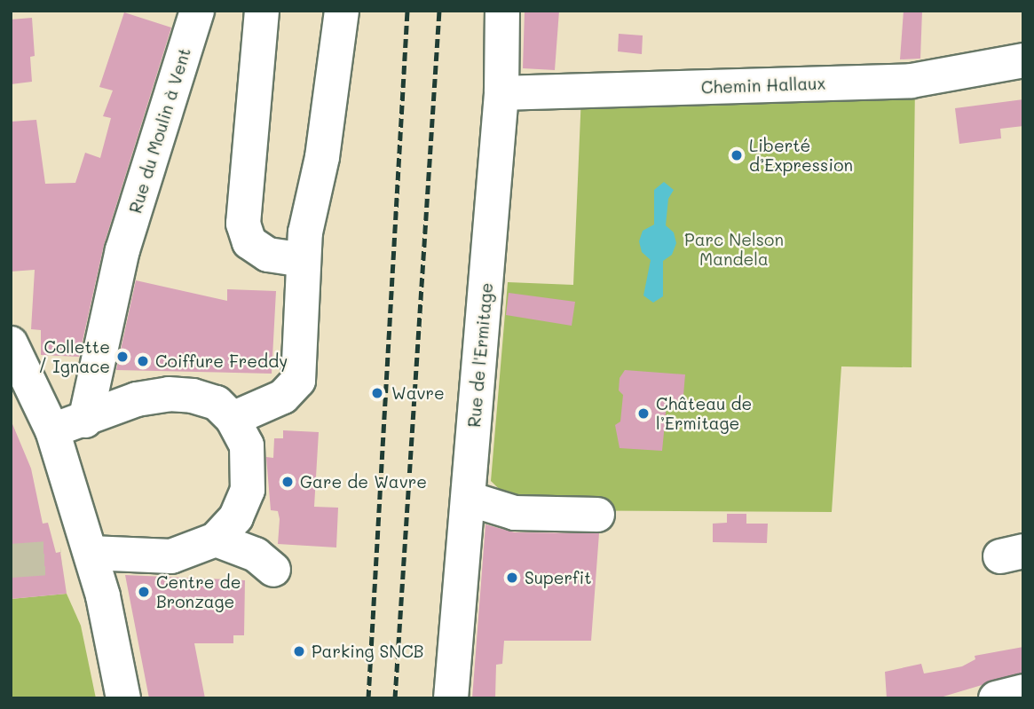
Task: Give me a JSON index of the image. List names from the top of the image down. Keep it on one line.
{"streets":{"street":["Chemin Hallaux","Rue du Moulin à Vent","Rue de l'Ermitage"]},"crossings":[["Chemin Hallaux","Rue de l'Ermitage"]],"parks":["Parc Nelson Mandela"],"places":["Liberté d’Expression","Collette / Ignace","Coiffure Freddy","Wavre","Château de l’Ermitage","Gare de Wavre","Superfit","Centre de Bronzage","Parking SNCB"]}
